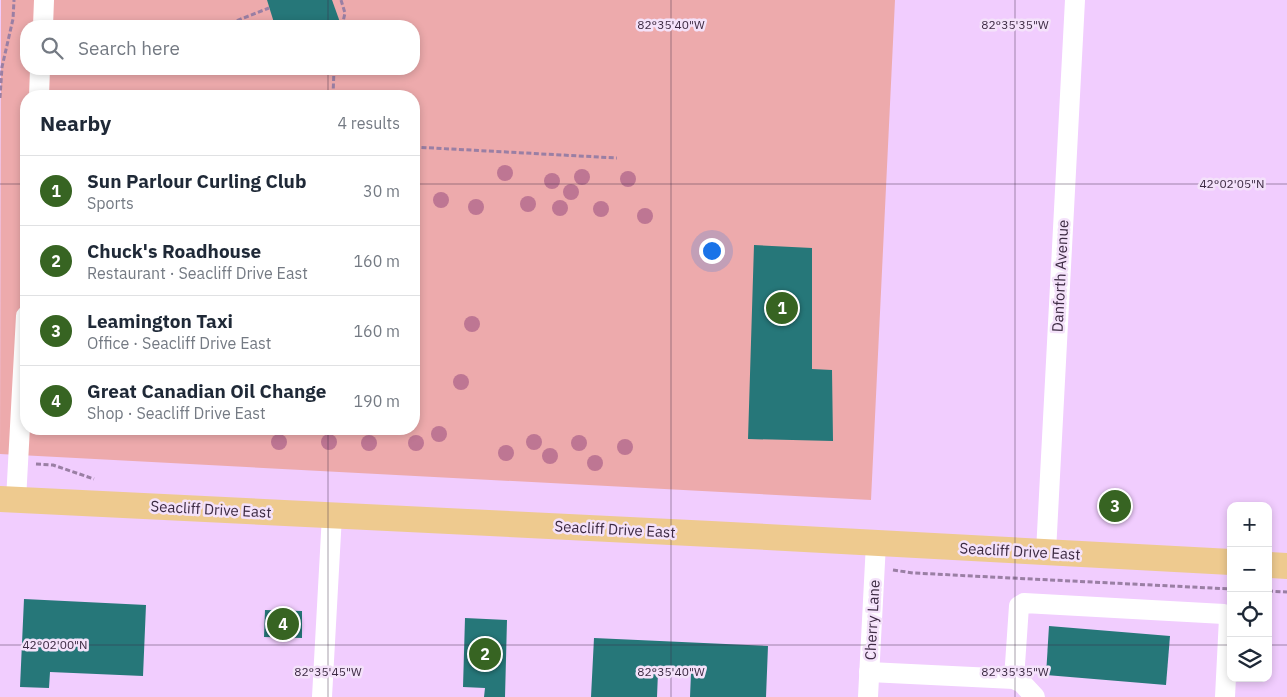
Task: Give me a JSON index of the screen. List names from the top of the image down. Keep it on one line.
{"streets":{"main road":["Seacliff Drive East"],"street":["Danforth Avenue","Cherry Lane"]},"crossings":[["Danforth Avenue","Seacliff Drive East"],["Seacliff Drive East","Cherry Lane"]],"page":{"search":"Search here","heading":["Nearby","4 results"],"list":[{"mark":"1","name":"Sun Parlour Curling Club","note":"Sports","value":"30 m"},{"mark":"2","name":"Chuck's Roadhouse","note":"Restaurant · Seacliff Drive East","value":"160 m"},{"mark":"3","name":"Leamington Taxi","note":"Office · Seacliff Drive East","value":"160 m"},{"mark":"4","name":"Great Canadian Oil Change","note":"Shop · Seacliff Drive East","value":"190 m"}],"pins":["1","3","4","2"],"map_buttons":["+","−"]},"coordinates":["82°35'40\"W","82°35'35\"W","42°02'05\"N","42°02'00\"N","82°35'45\"W"]}
